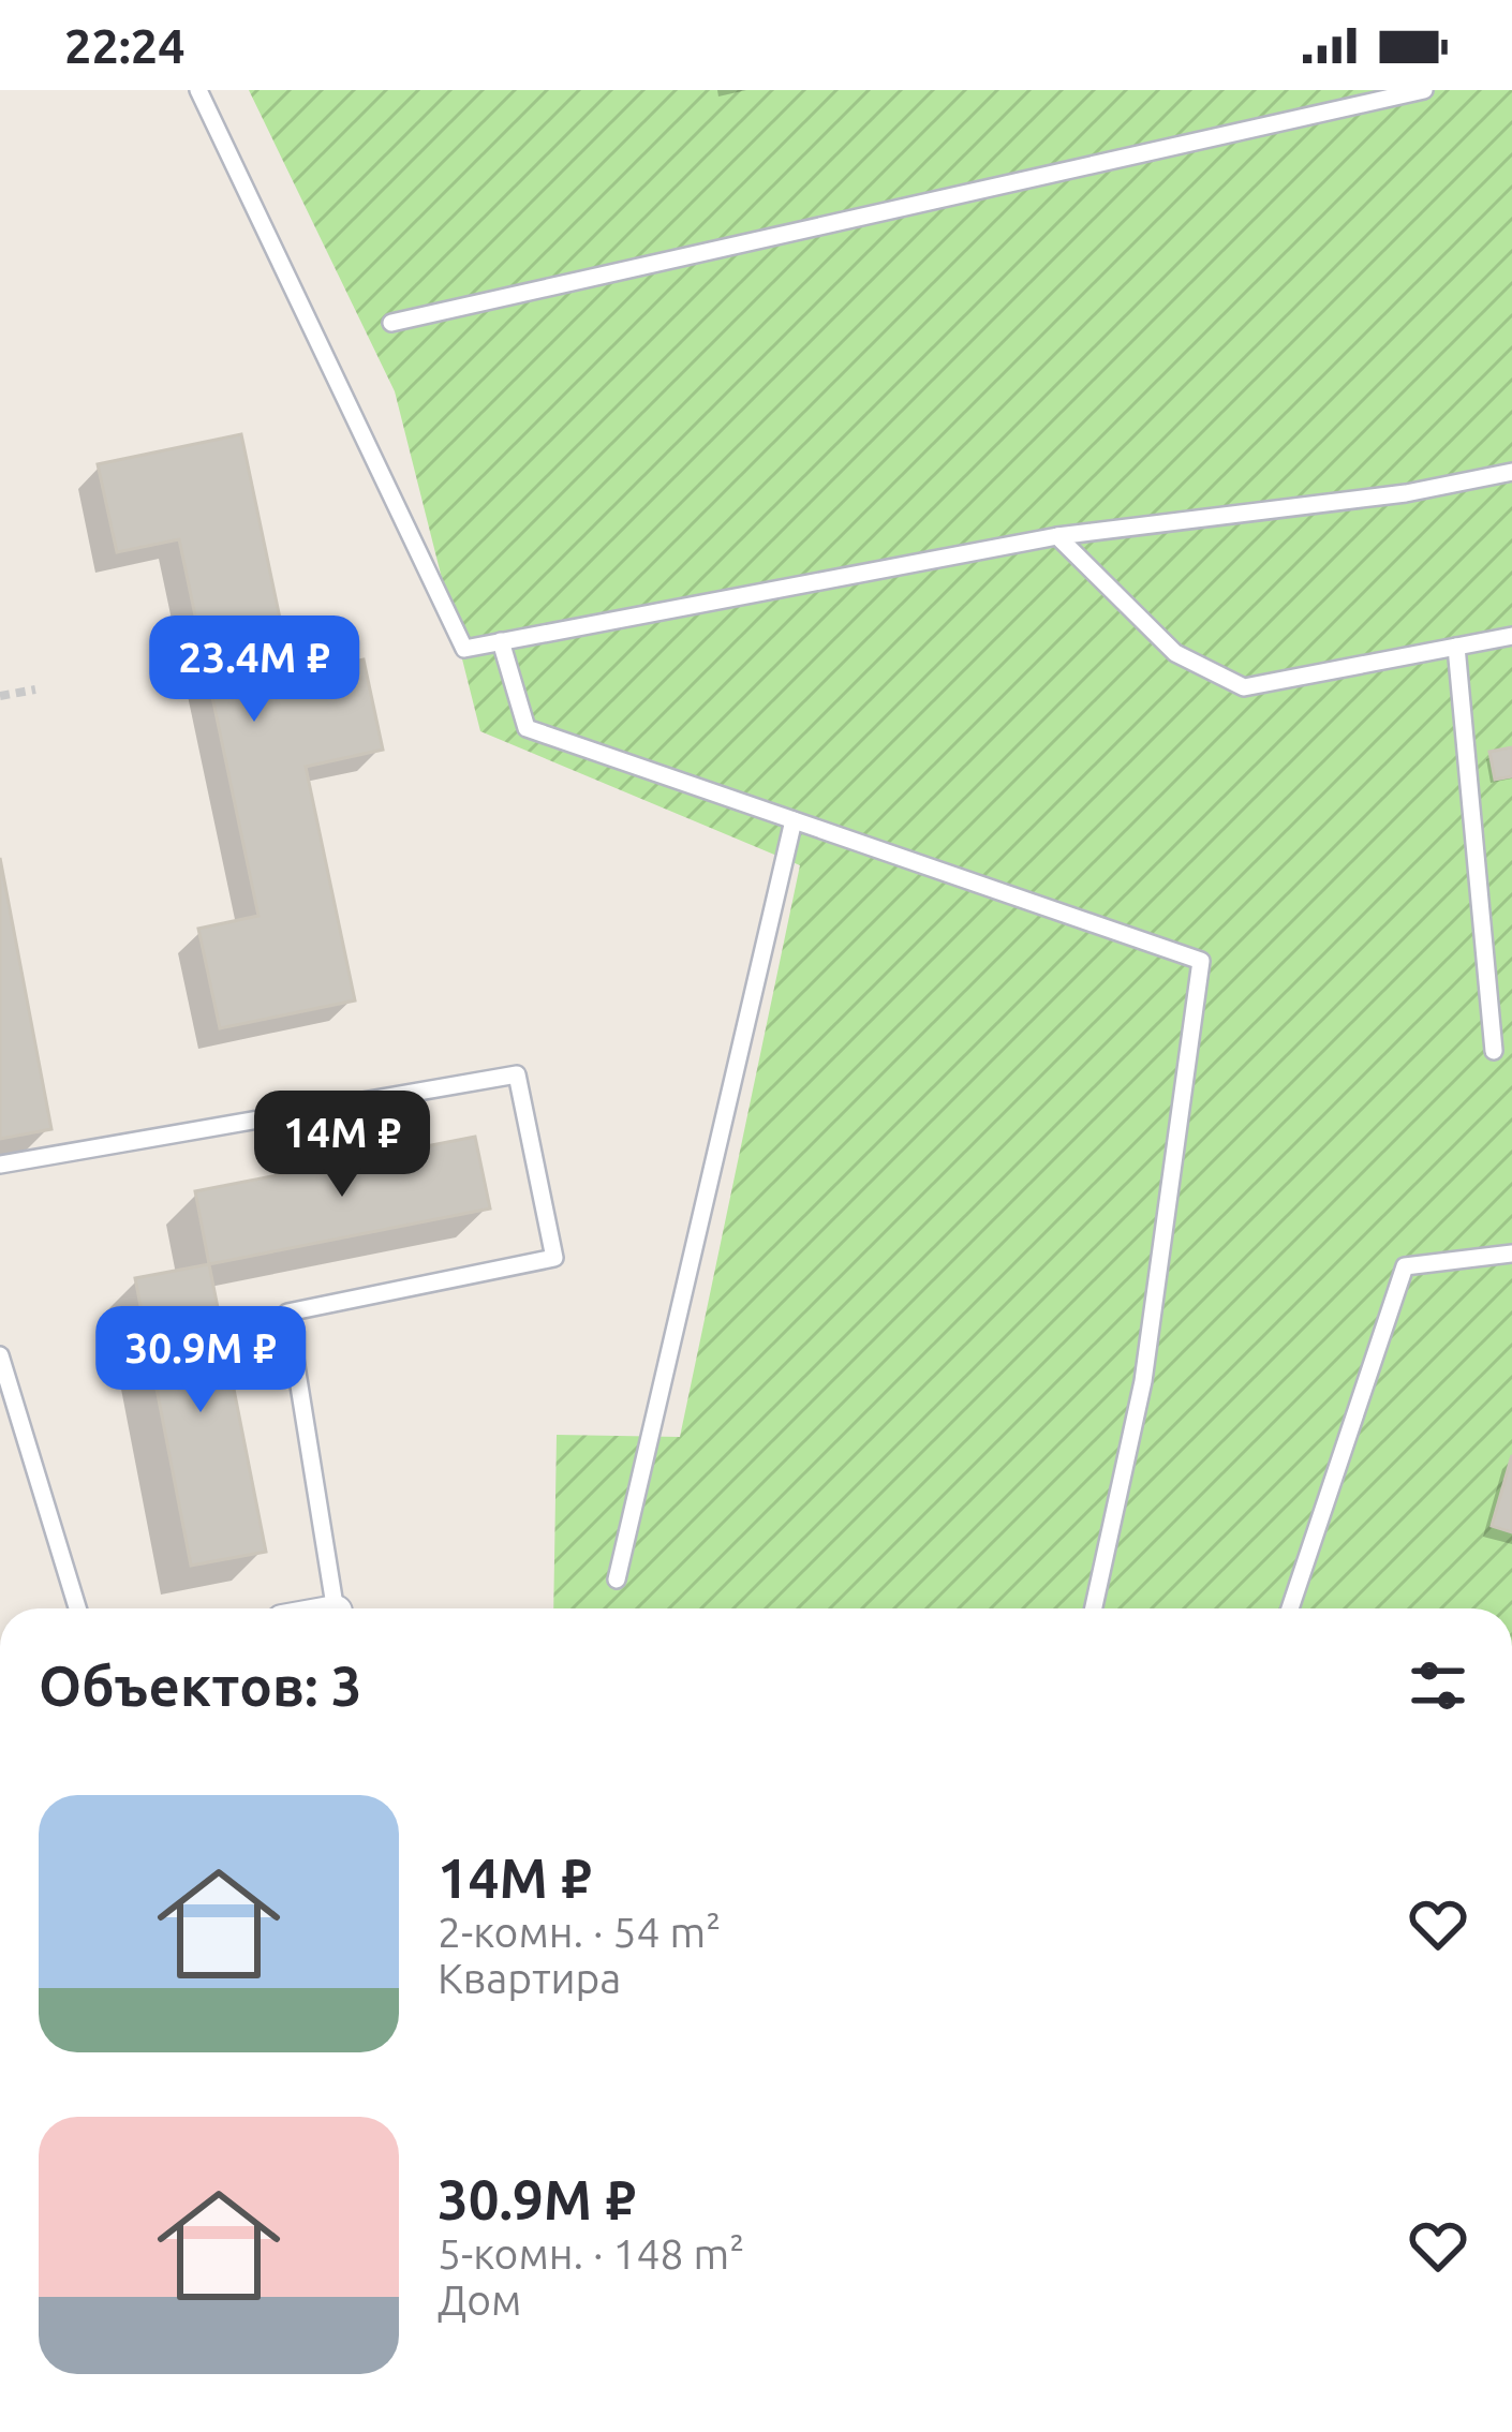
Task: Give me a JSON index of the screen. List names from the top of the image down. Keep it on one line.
{"page":{"status":"22:24","price":["23.4M ₽","14M ₽","30.9M ₽"],"heading":"Объектов: 3","list":[{"name":"14M ₽","note":"2-комн. · 54 m² · Квартира"},{"name":"30.9M ₽","note":"5-комн. · 148 m² · Дом"}]}}
